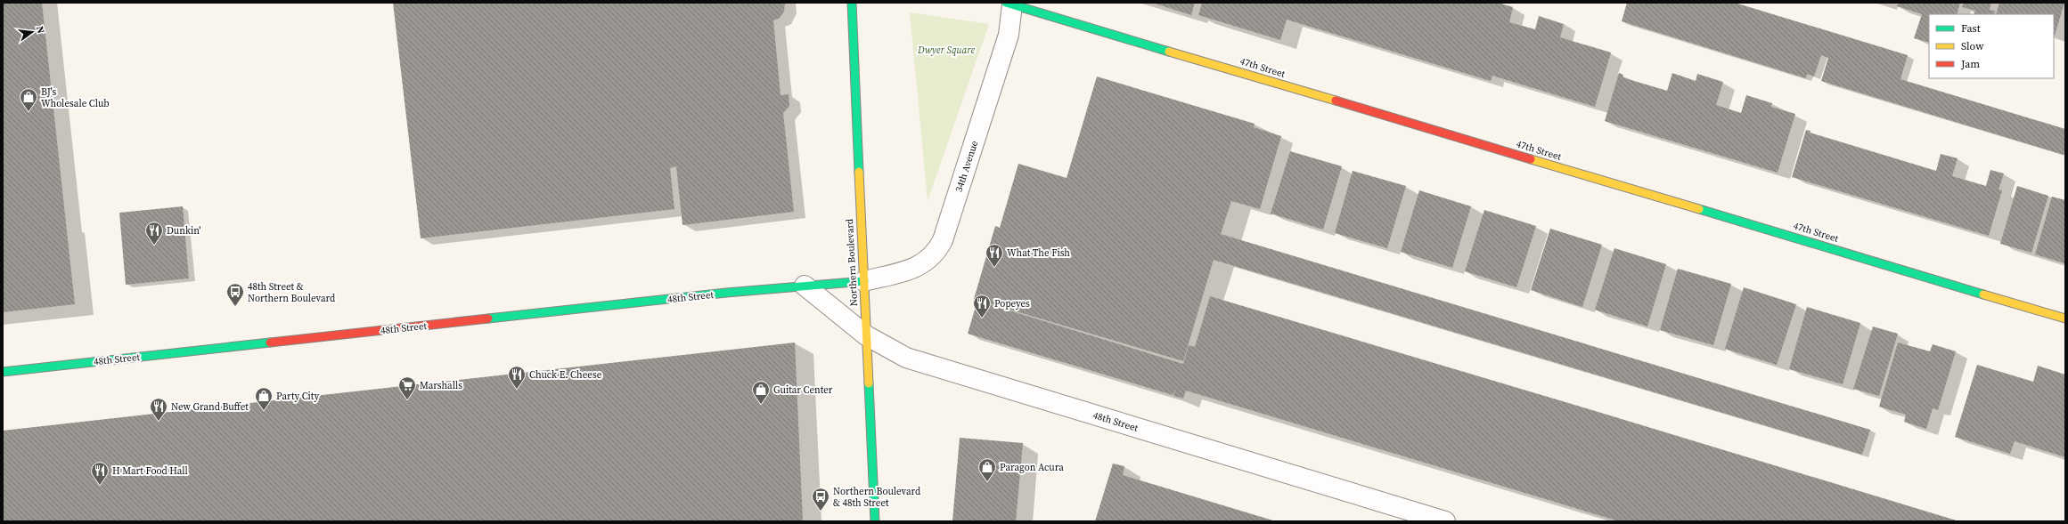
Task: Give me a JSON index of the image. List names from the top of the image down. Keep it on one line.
{"streets":{"street":["47th Street","34th Avenue","Northern Boulevard","48th Street"]},"crossings":[["47th Street","34th Avenue"],["34th Avenue","Northern Boulevard"],["34th Avenue","48th Street"],["Northern Boulevard","48th Street"]],"parks":["Dwyer Square"],"places":{"shop":["BJ's Wholesale Club","Guitar Center","Party City","Paragon Acura"],"restaurant":["Dunkin'","What The Fish","Popeyes","Chuck E. Cheese","New Grand Buffet","H Mart Food Hall"],"bus stop":["48th Street & Northern Boulevard","Northern Boulevard & 48th Street"],"supermarket":["Marshalls"]},"legend":["Fast","Slow","Jam"],"north":"right"}
